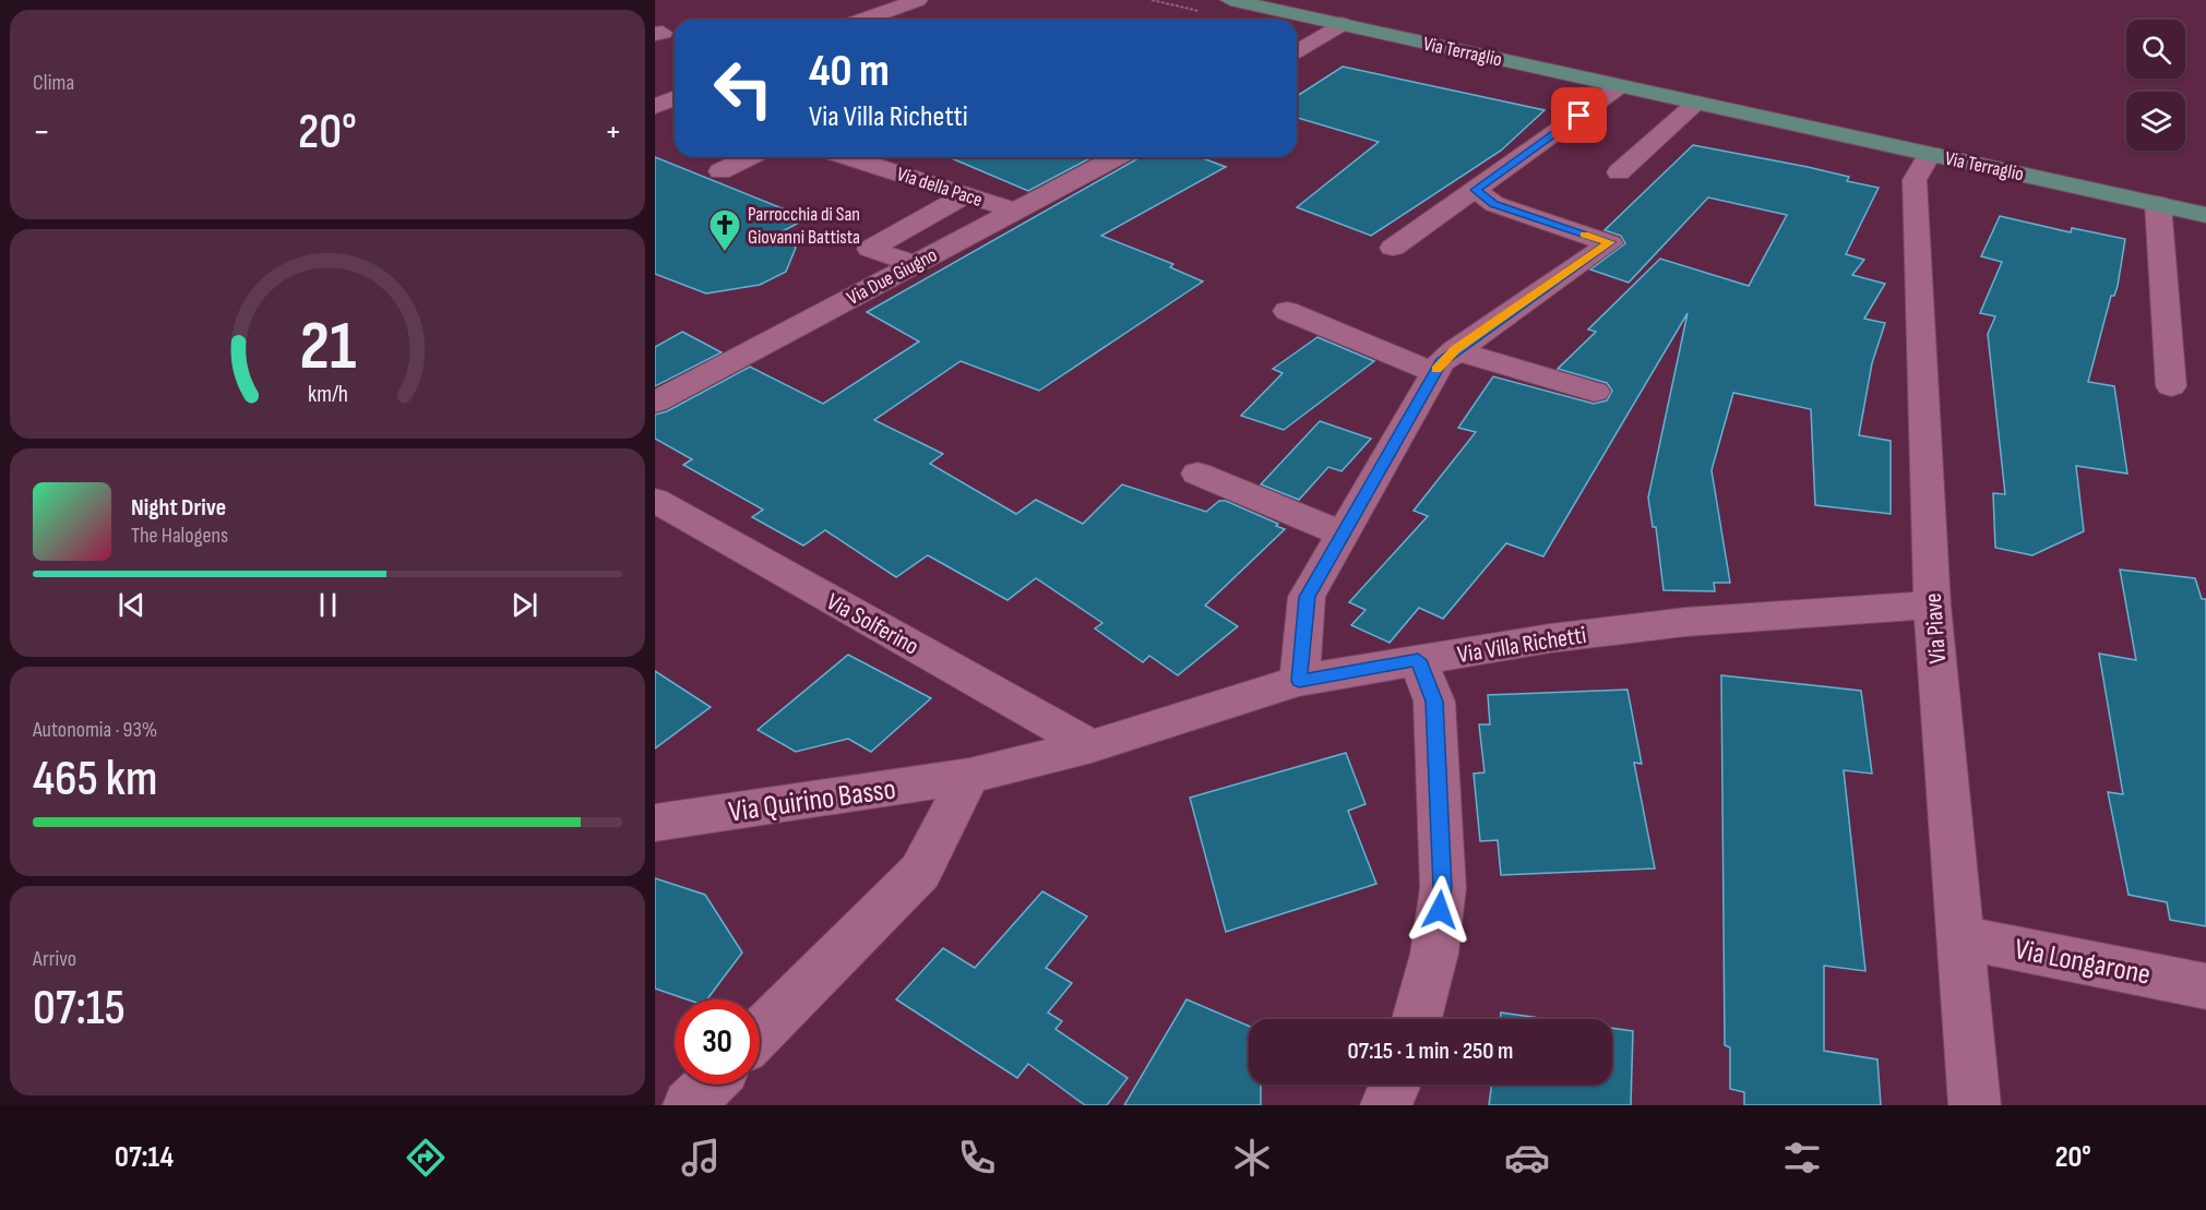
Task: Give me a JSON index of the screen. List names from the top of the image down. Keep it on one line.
{"streets":{"main road":["Via Terraglio"],"street":["Via della Pace","Via Due Giugno","Via Solferino","Via Piave","Via Villa Richetti","Via Quirino Basso","Via Longarone"]},"crossings":[["Via Terraglio","Via Piave"],["Via della Pace","Via Due Giugno"],["Via Solferino","Via Villa Richetti"],["Via Piave","Via Villa Richetti"],["Via Piave","Via Longarone"],["Via Villa Richetti","Via Quirino Basso"]],"places":{"church":["Parrocchia di San Giovanni Battista"]},"page":{"tile":["Clima",["Autonomia · 93%","465 km"],["Arrivo","07:15"]],"turn":["40 m","Via Villa Richetti"],"heat":["−","20°","+"],"song":["Night Drive","The Halogens"],"limit":"30","trip":"07:15 · 1 min · 250 m","tabs":["07:14","20°"],"gauge":["21","km/h"]}}
